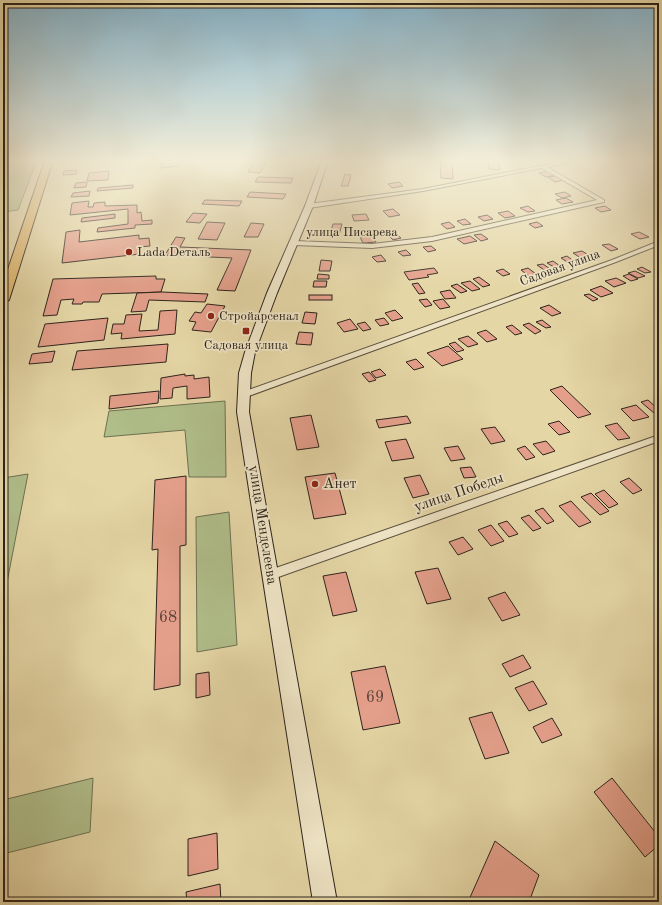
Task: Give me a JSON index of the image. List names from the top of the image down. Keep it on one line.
{"streets":{"main road":["улица Менделеева"],"street":["улица Писарева","Садовая улица","улица Победы"]},"crossings":[["улица Писарева","улица Менделеева"],["Садовая улица","улица Менделеева"],["улица Победы","улица Менделеева"]],"places":{"other":["Lada Dеталь","Стройарсенал","Анет"],"transit":["Садовая улица"]},"house_numbers":["68","69"]}
